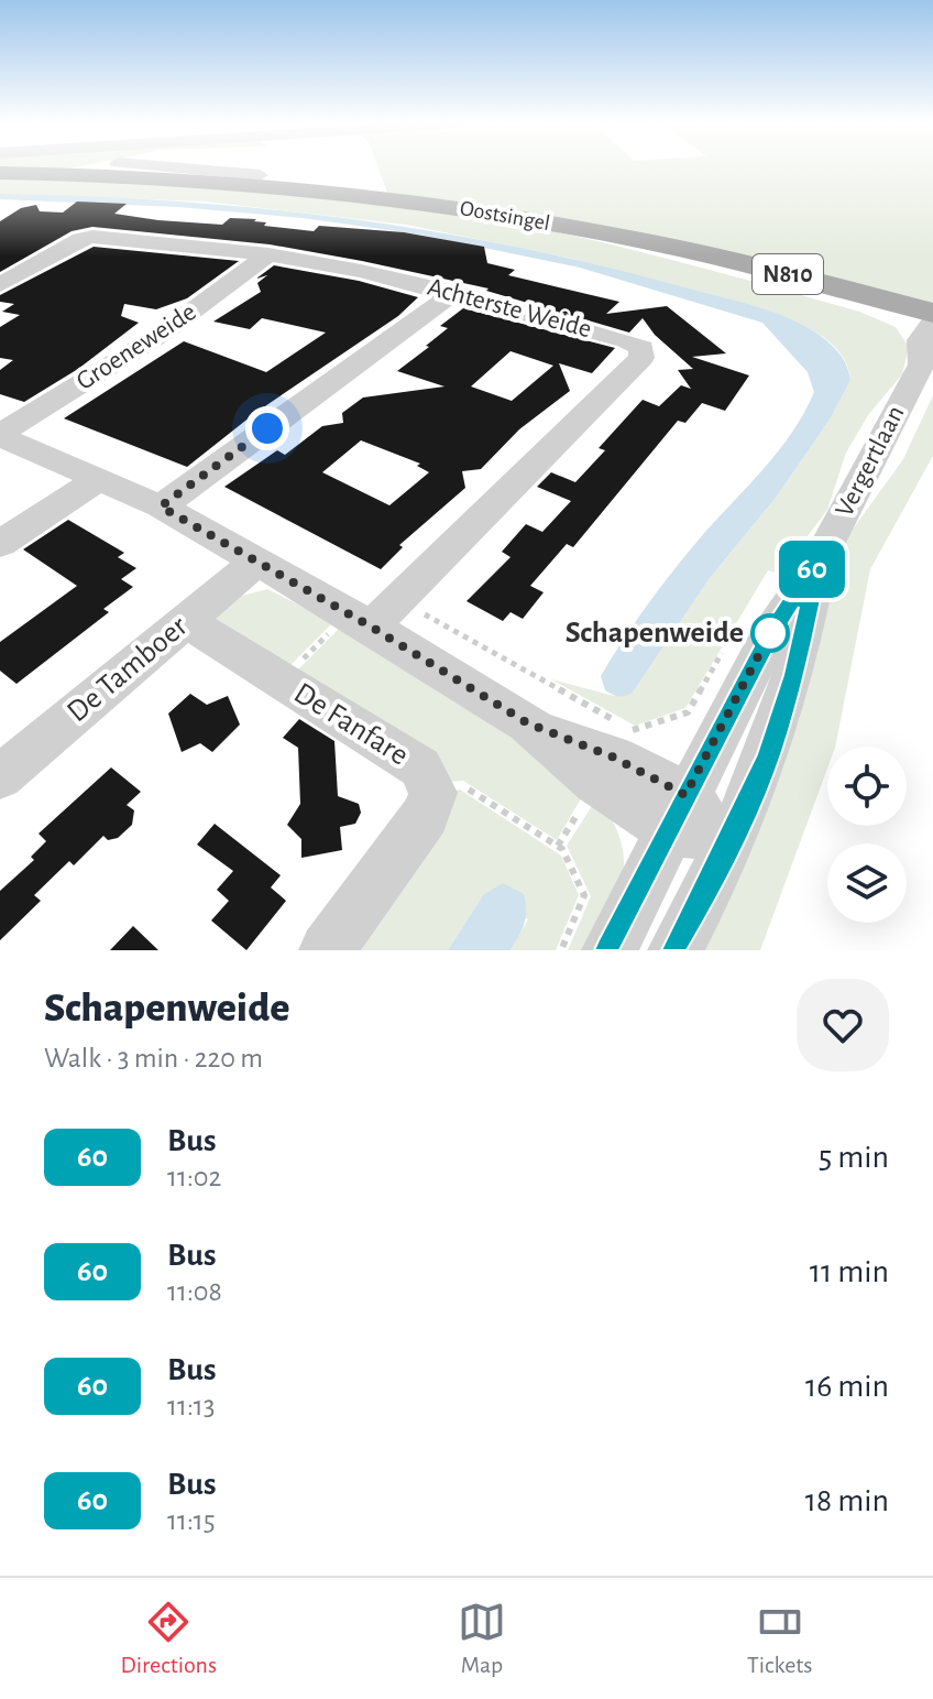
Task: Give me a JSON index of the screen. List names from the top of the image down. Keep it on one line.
{"streets":{"main road":["Oostsingel","N810"],"street":["Achterste Weide","Groeneweide","Vergertlaan","De Tamboer","De Fanfare"]},"crossings":[["Oostsingel","Vergertlaan"],["Achterste Weide","Groeneweide"],["De Tamboer","De Fanfare"]],"places":["Schapenweide"],"lines":["bus line 60"],"page":{"on_map":"60","heading":["Schapenweide","Walk · 3 min · 220 m"],"list":[{"mark":"60","name":"Bus","note":"11:02","value":"5 min"},{"mark":"60","name":"Bus","note":"11:08","value":"11 min"},{"mark":"60","name":"Bus","note":"11:13","value":"16 min"},{"mark":"60","name":"Bus","note":"11:15","value":"18 min"}],"tabs":["Directions","Map","Tickets"]}}
